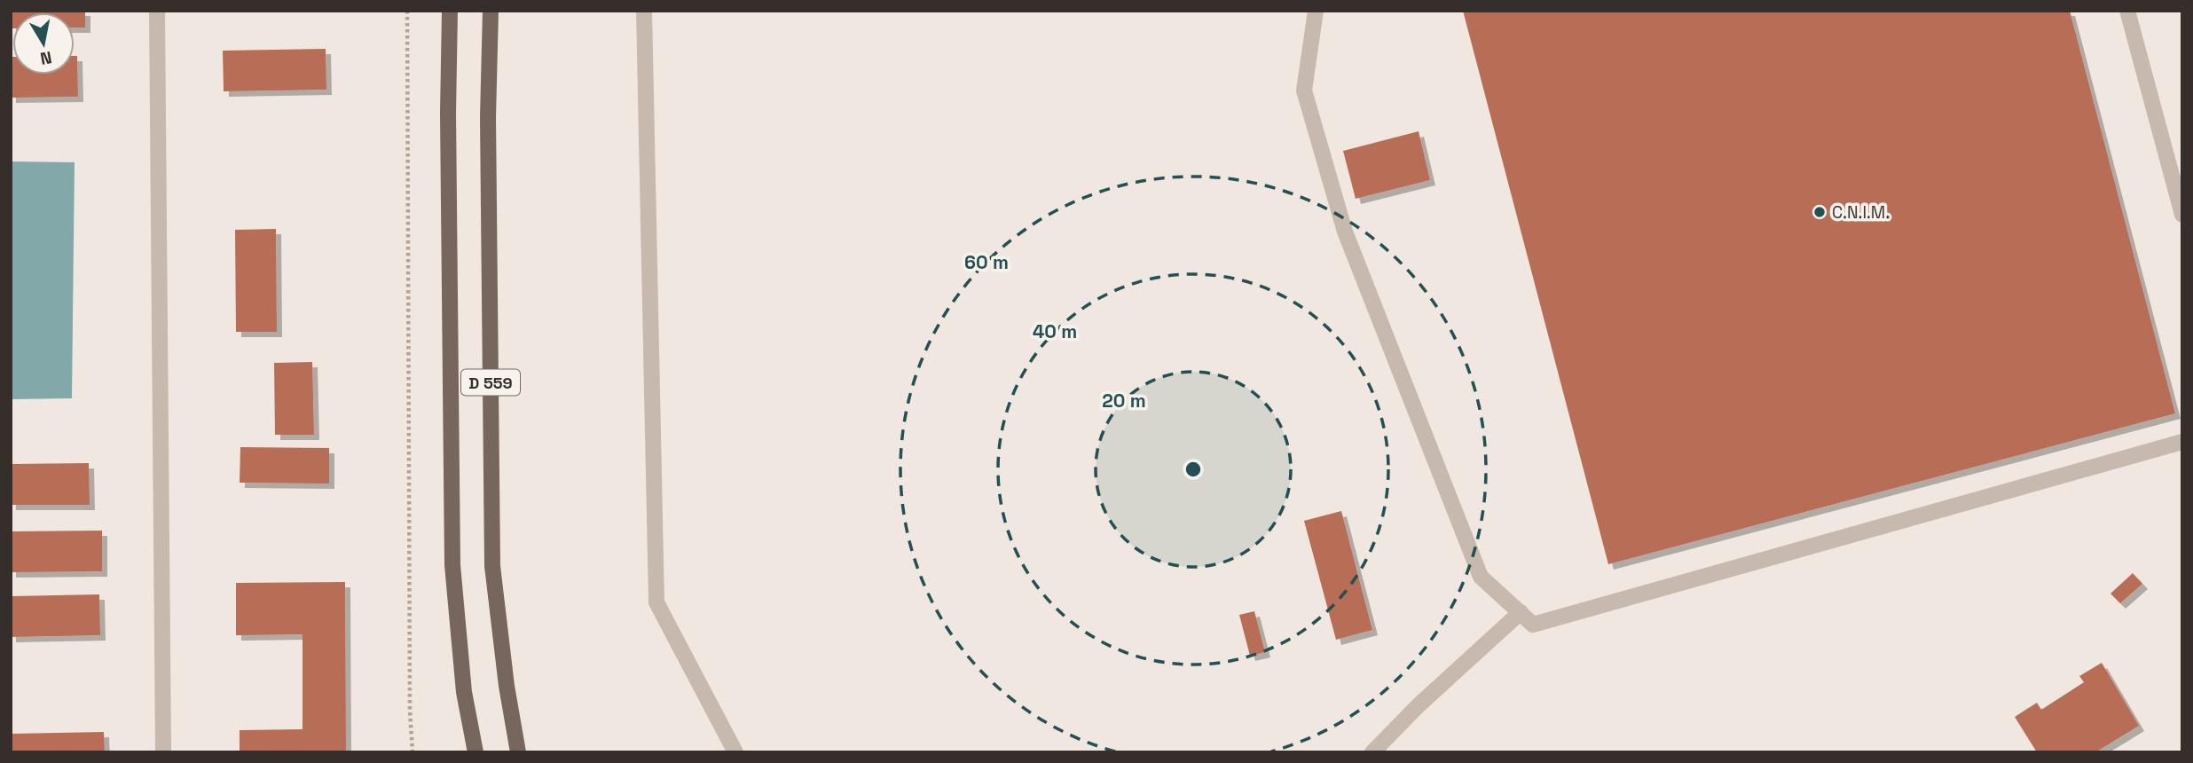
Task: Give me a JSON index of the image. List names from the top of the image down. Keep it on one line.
{"streets":{"main road":["D 559"]},"places":["C.N.I.M."],"north":"bottom","rings":["60 m","40 m","20 m"]}
